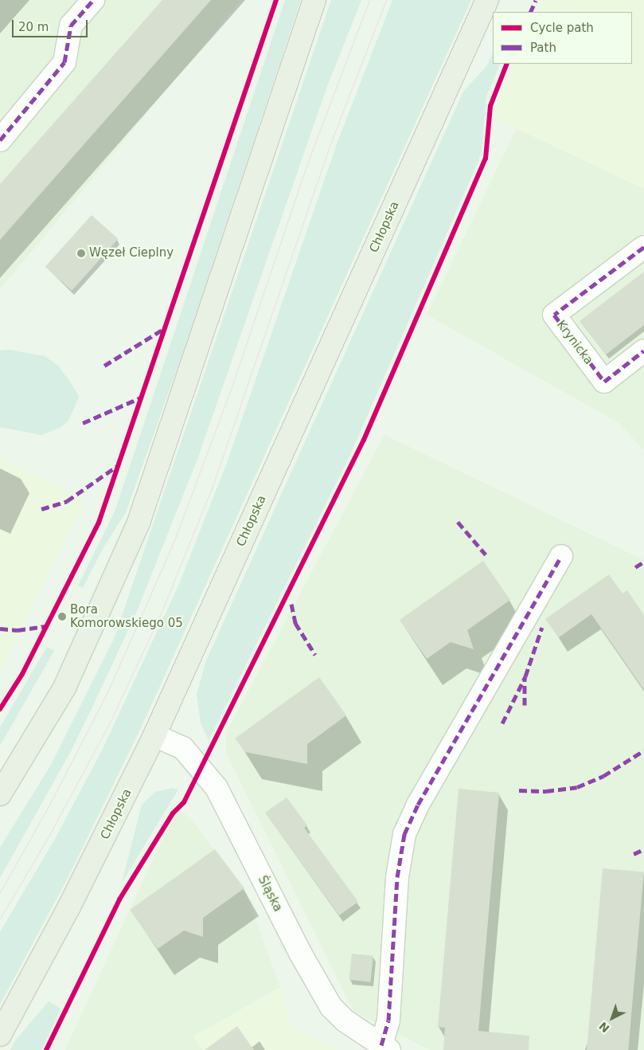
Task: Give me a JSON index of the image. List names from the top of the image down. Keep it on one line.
{"streets":{"main road":["Chłopska"],"street":["Krynicka","Śląska"]},"crossings":[["Chłopska","Śląska"]],"places":["Węzeł Cieplny","Bora Komorowskiego 05"],"legend":["Cycle path","Path"],"scale_bar":"20 m","north":"bottom left"}
